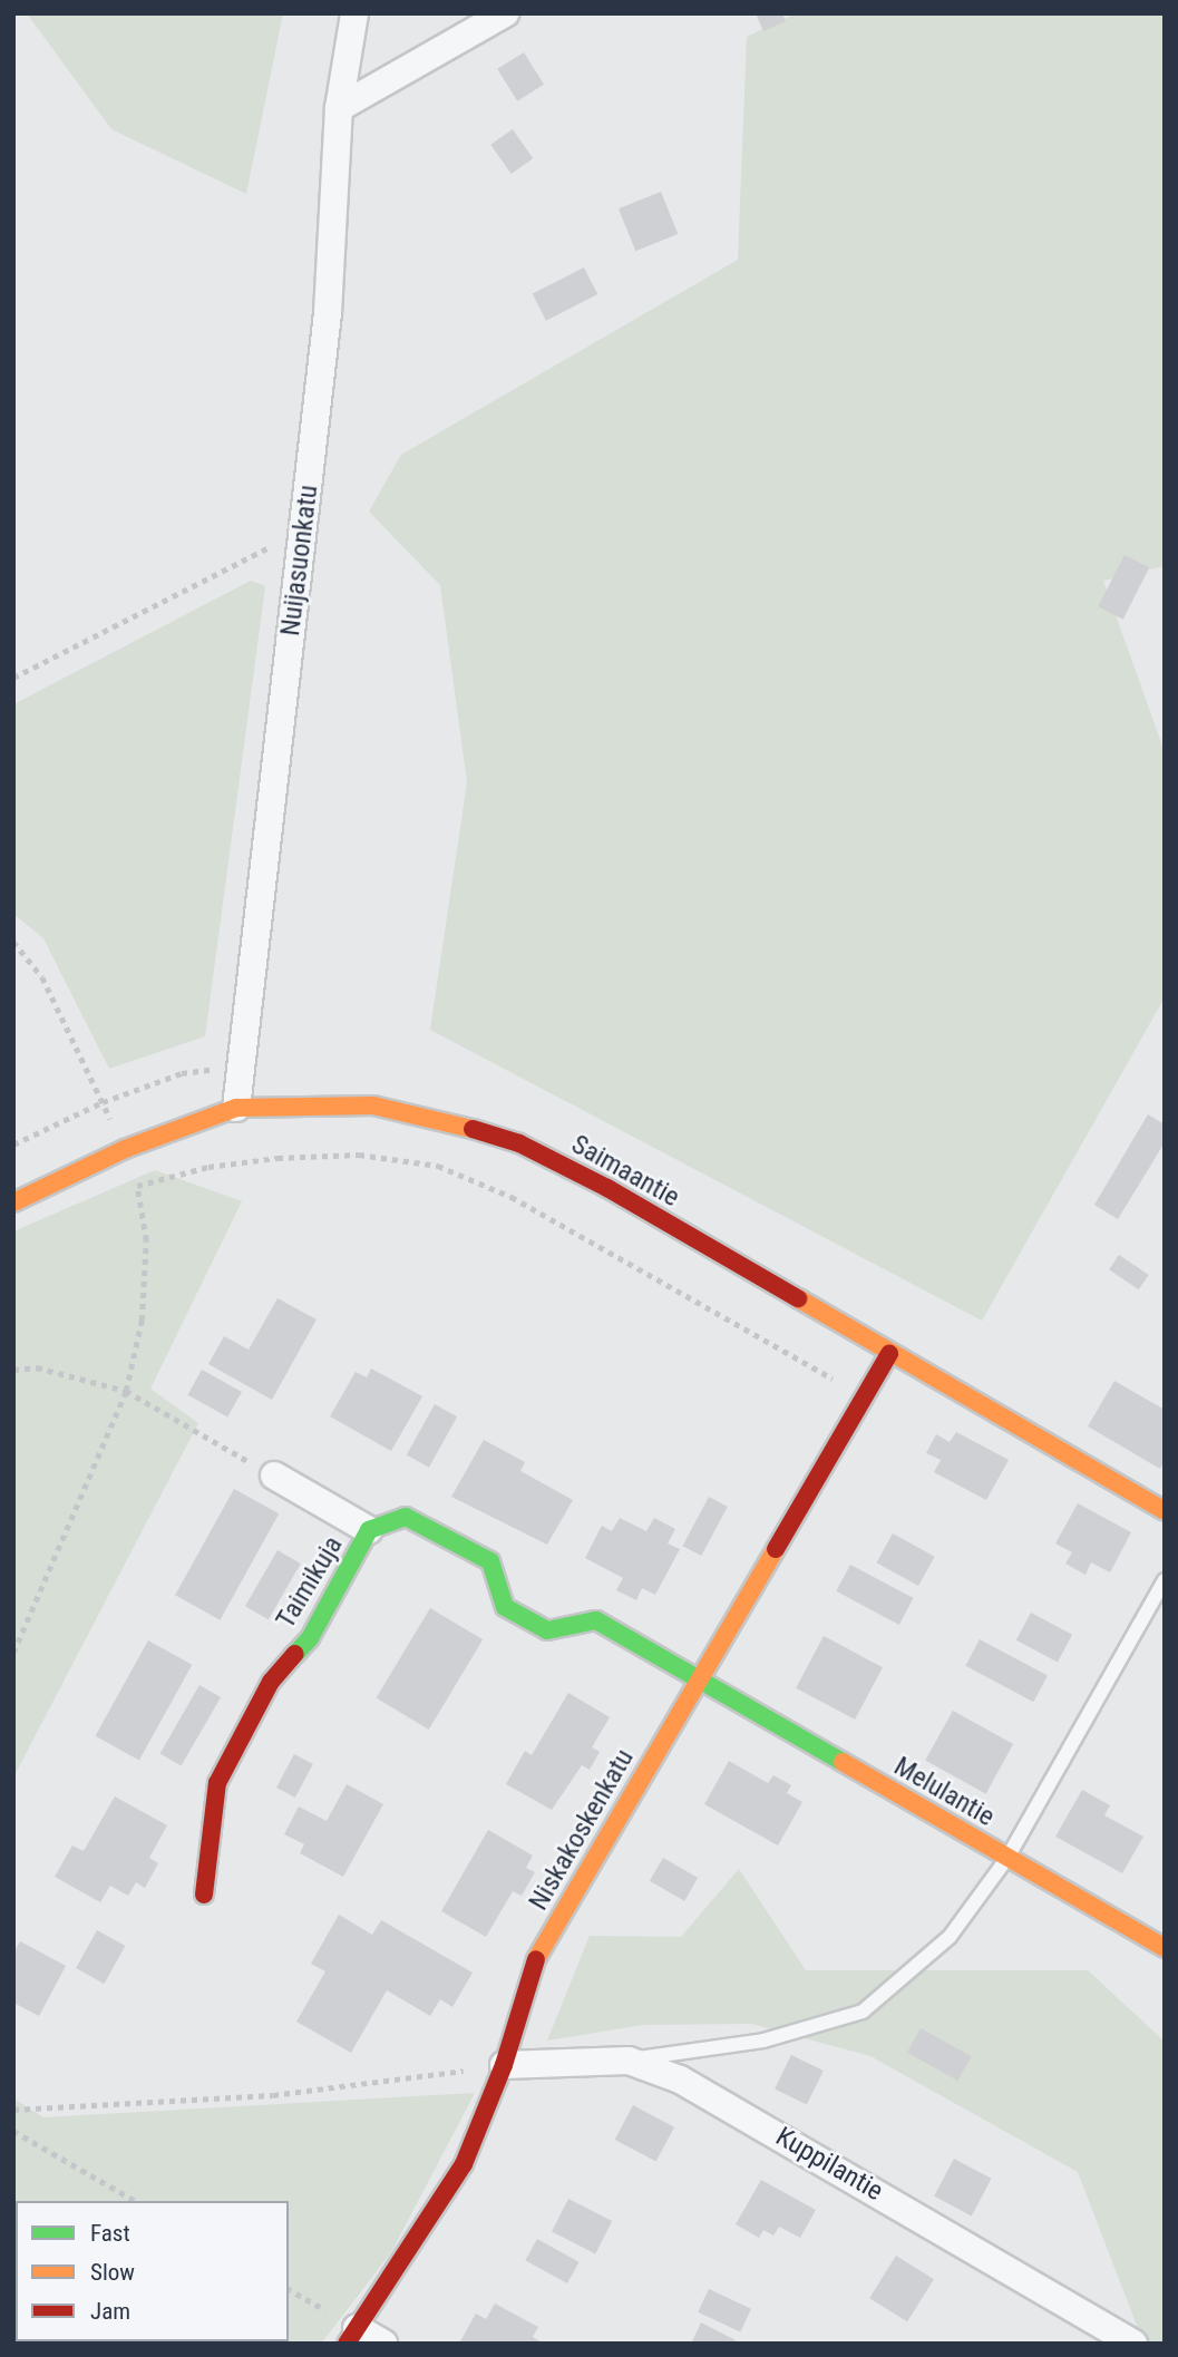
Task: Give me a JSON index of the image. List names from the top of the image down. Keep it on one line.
{"streets":{"street":["Nuijasuonkatu","Saimaantie","Taimikuja","Melulantie","Niskakoskenkatu","Kuppilantie"]},"crossings":[["Nuijasuonkatu","Saimaantie"],["Saimaantie","Niskakoskenkatu"],["Taimikuja","Melulantie"],["Taimikuja","Niskakoskenkatu"],["Melulantie","Niskakoskenkatu"],["Niskakoskenkatu","Kuppilantie"]],"legend":["Fast","Slow","Jam"]}
